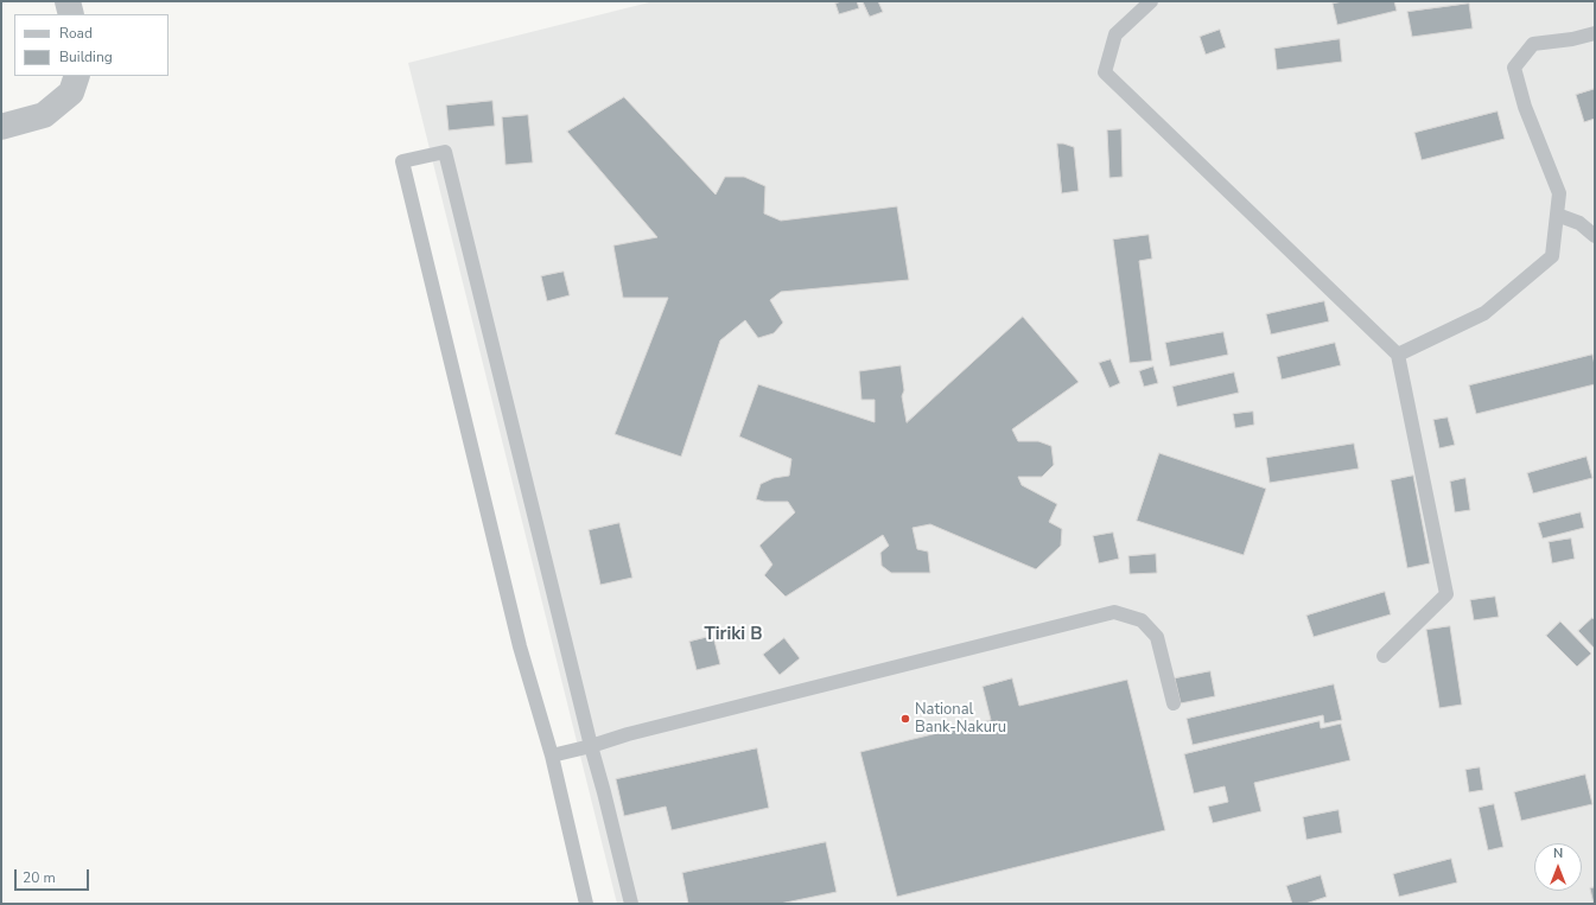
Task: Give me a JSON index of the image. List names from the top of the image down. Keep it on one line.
{"districts":["Tiriki B"],"places":["National Bank-Nakuru"],"legend":["Road","Building"],"scale_bar":"20 m","north":"top"}
